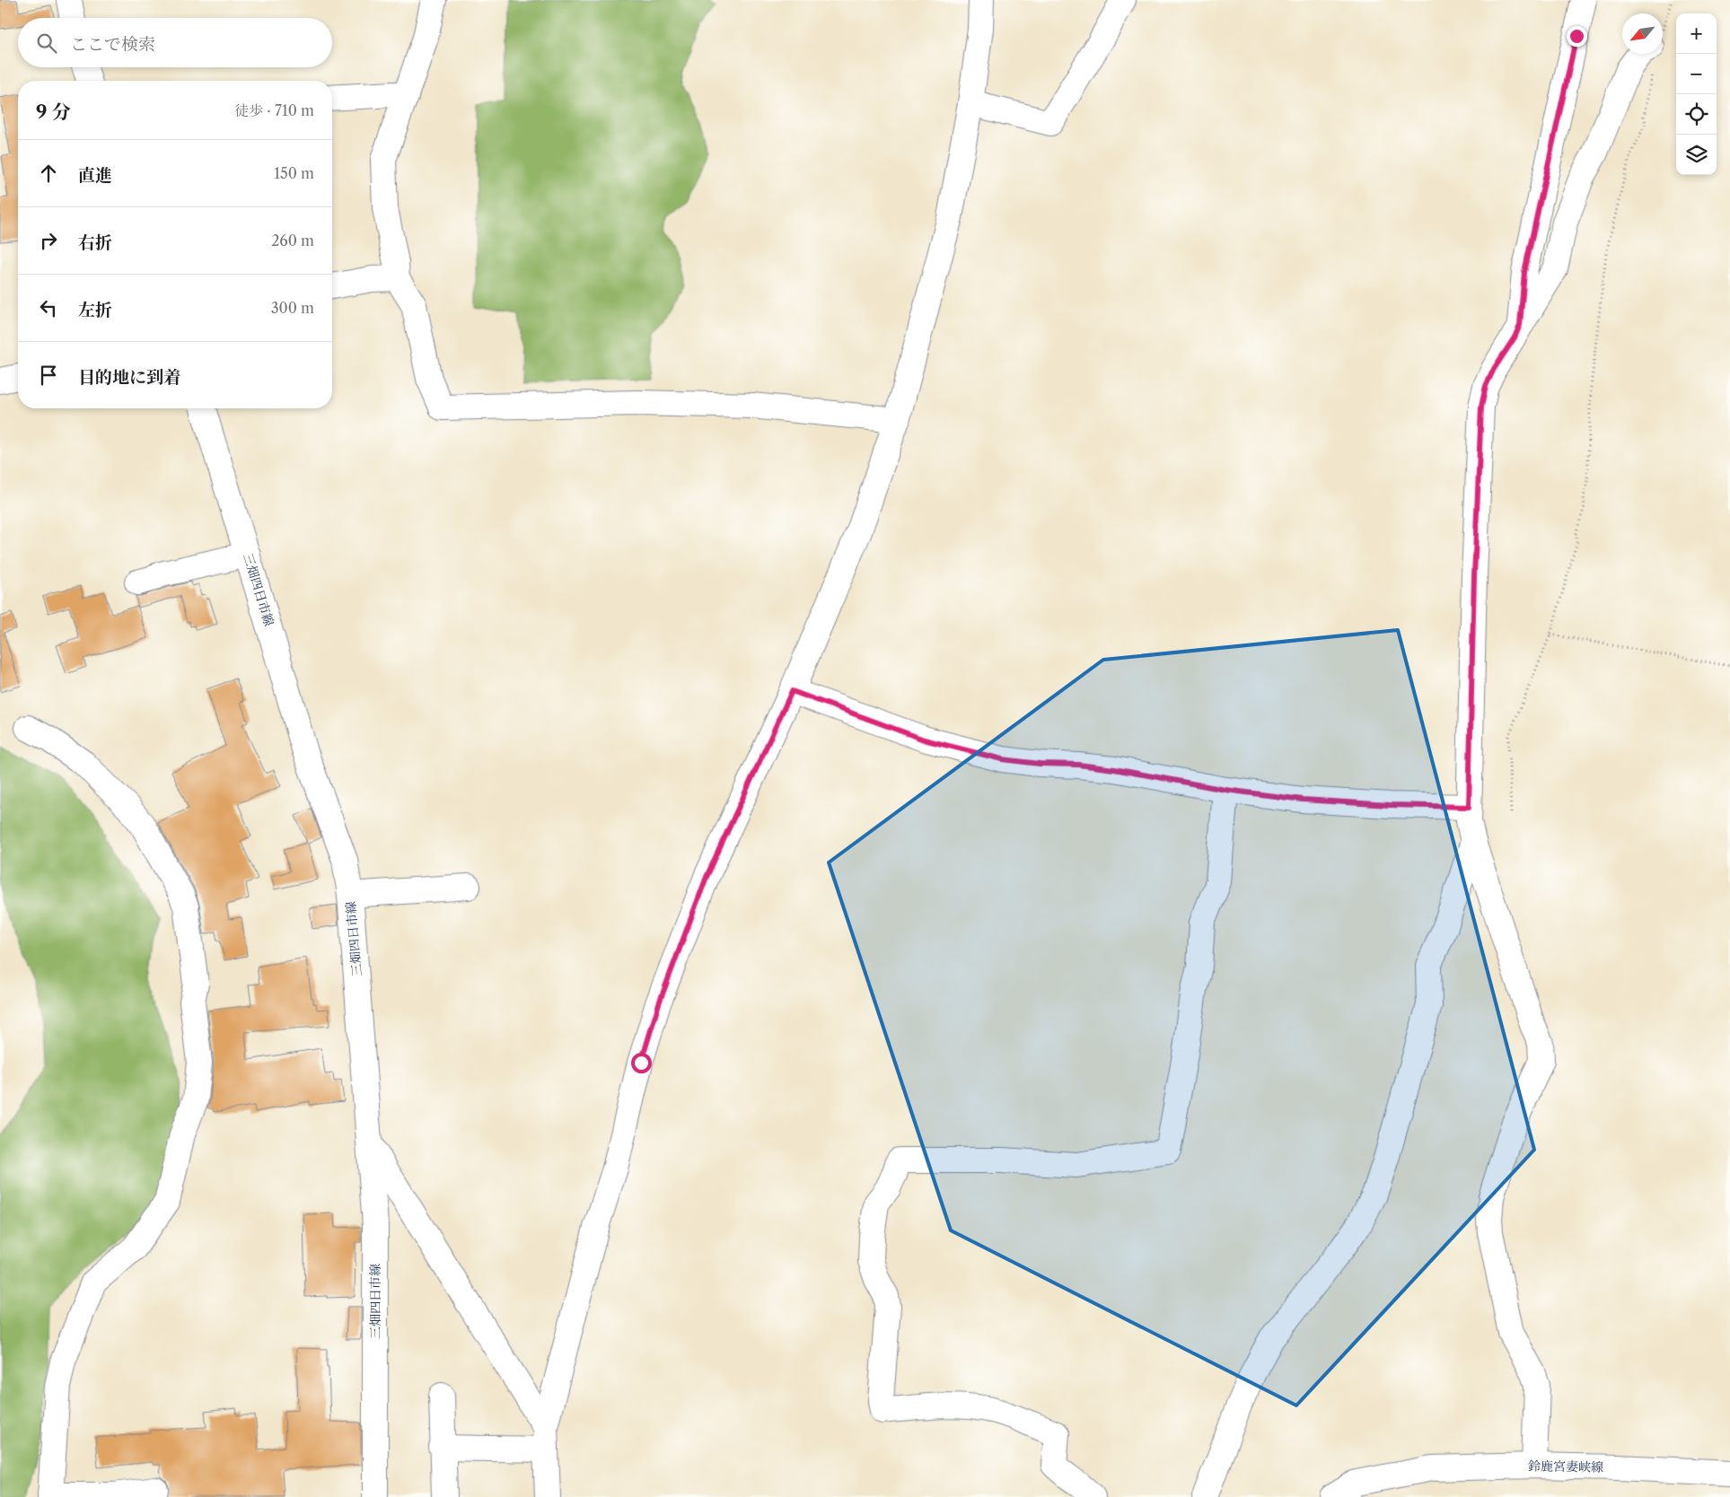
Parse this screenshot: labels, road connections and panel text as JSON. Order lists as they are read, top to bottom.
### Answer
{
  "streets": {
    "street": ["三畑四日市線", "鈴鹿宮妻峡線"]
  },
  "north": "bottom left",
  "page": {
    "map_buttons": ["+", "−"],
    "search": "ここで検索",
    "heading": ["9 分", "徒歩 · 710 m"],
    "list": [
      ["直進", "150 m"],
      ["右折", "260 m"],
      ["左折", "300 m"],
      "目的地に到着"
    ]
  }
}
